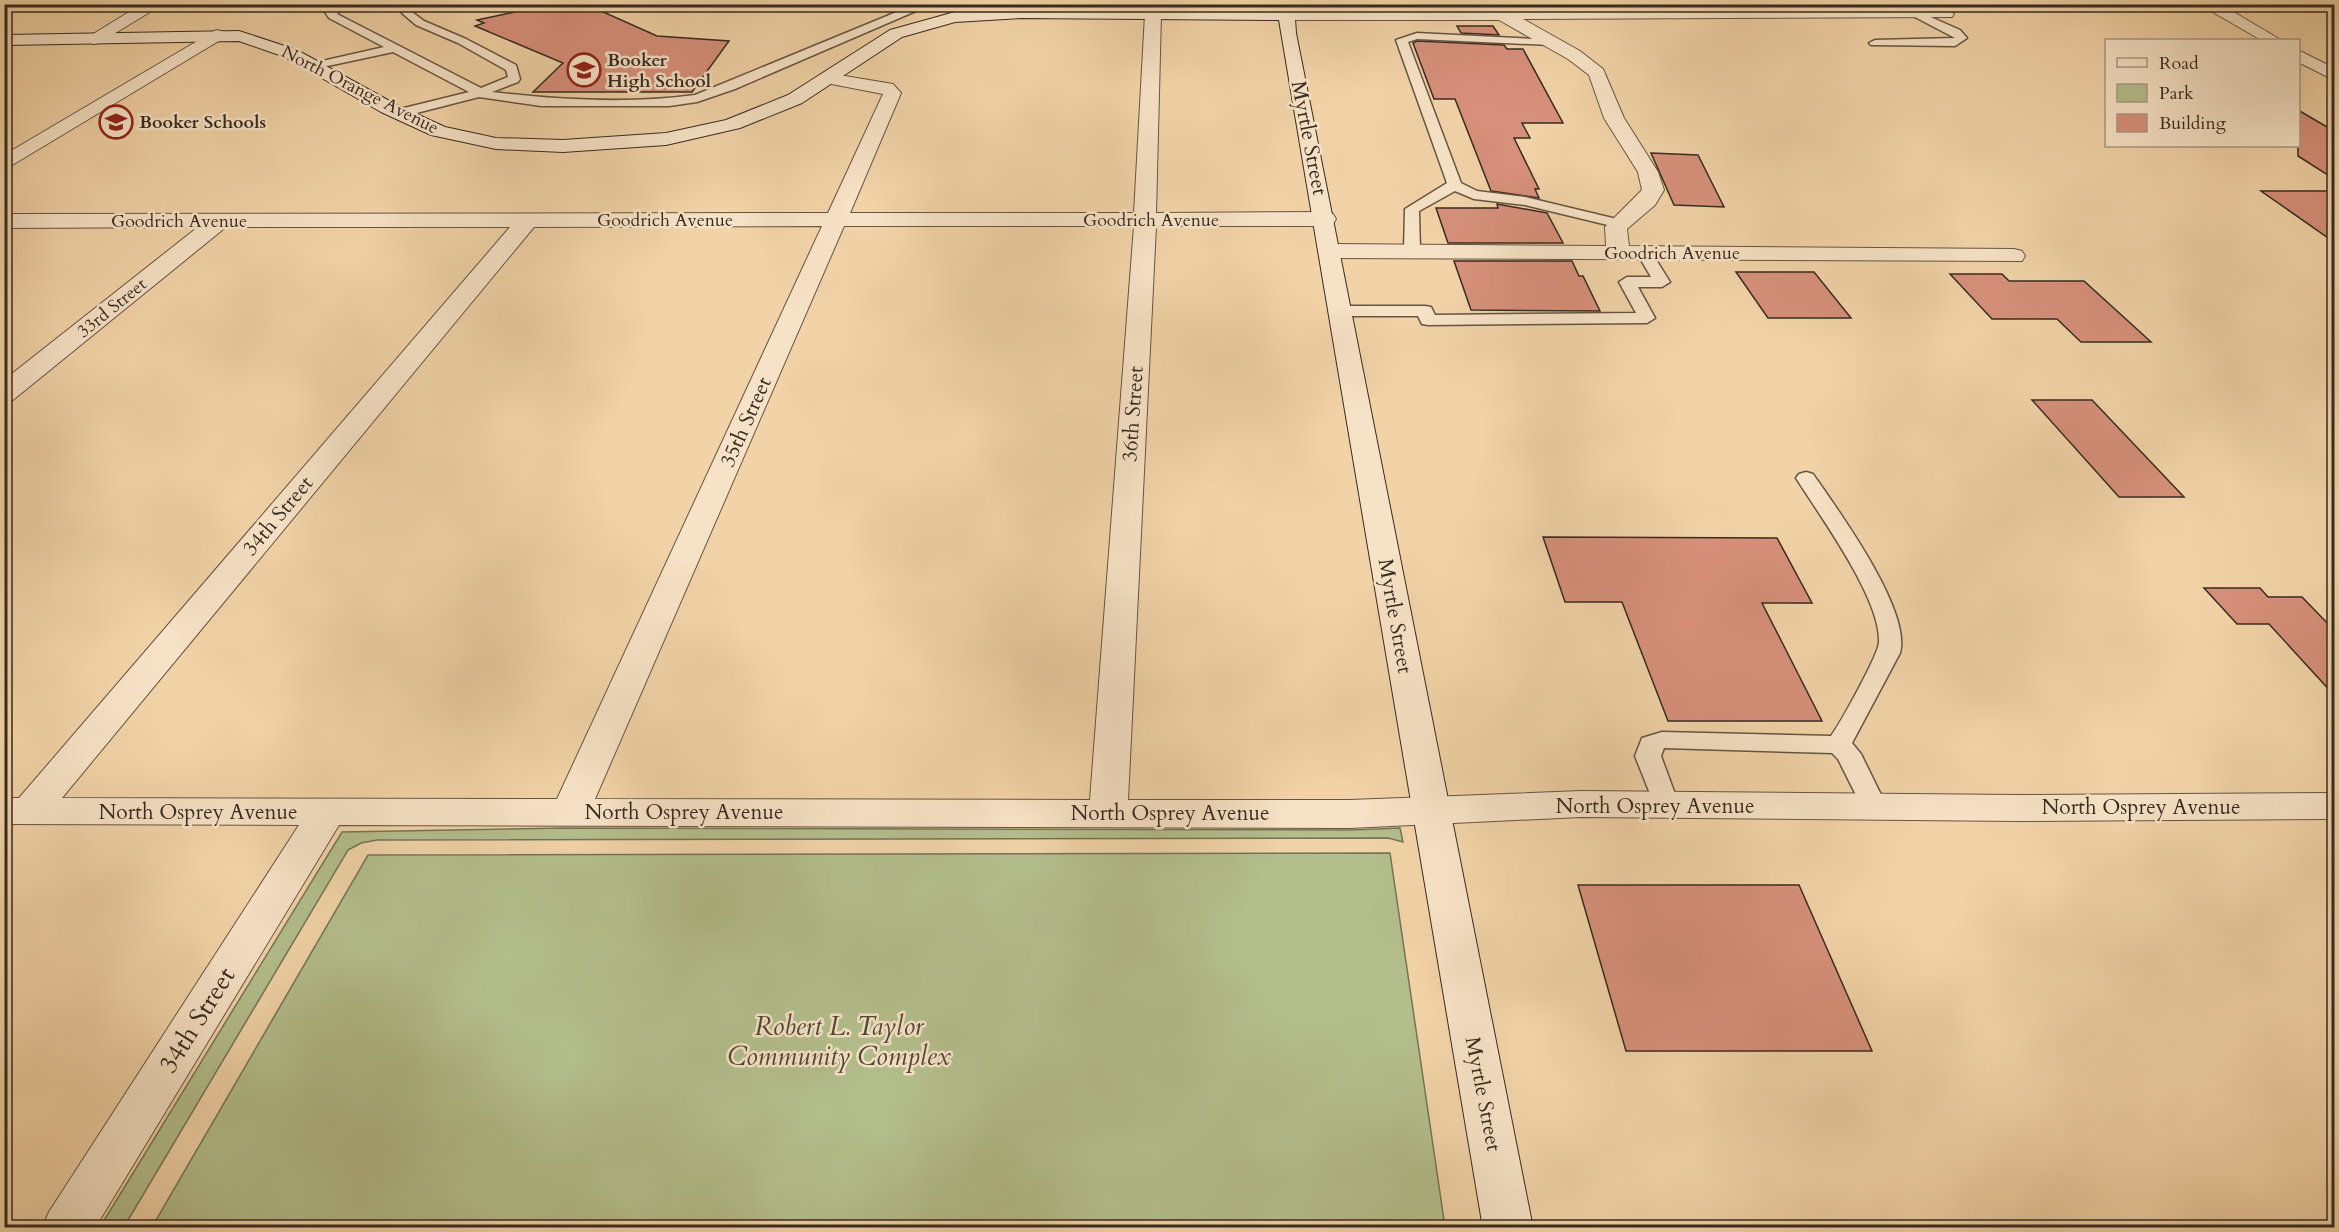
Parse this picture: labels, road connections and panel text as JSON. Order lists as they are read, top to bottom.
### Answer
{
  "streets": {
    "street": [
      "North Orange Avenue",
      "Myrtle Street",
      "Goodrich Avenue",
      "33rd Street",
      "36th Street",
      "35th Street",
      "34th Street",
      "North Osprey Avenue"
    ]
  },
  "crossings": [
    ["North Orange Avenue", "Myrtle Street"],
    ["North Orange Avenue", "36th Street"],
    ["North Orange Avenue", "35th Street"],
    ["Myrtle Street", "Goodrich Avenue"],
    ["Myrtle Street", "North Osprey Avenue"],
    ["Goodrich Avenue", "33rd Street"],
    ["Goodrich Avenue", "36th Street"],
    ["Goodrich Avenue", "35th Street"],
    ["Goodrich Avenue", "34th Street"],
    ["36th Street", "North Osprey Avenue"],
    ["35th Street", "North Osprey Avenue"],
    ["34th Street", "North Osprey Avenue"]
  ],
  "parks": ["Robert L. Taylor Community Complex"],
  "places": {
    "school or university": ["Booker High School", "Booker Schools"]
  },
  "legend": ["Road", "Park", "Building"]
}
